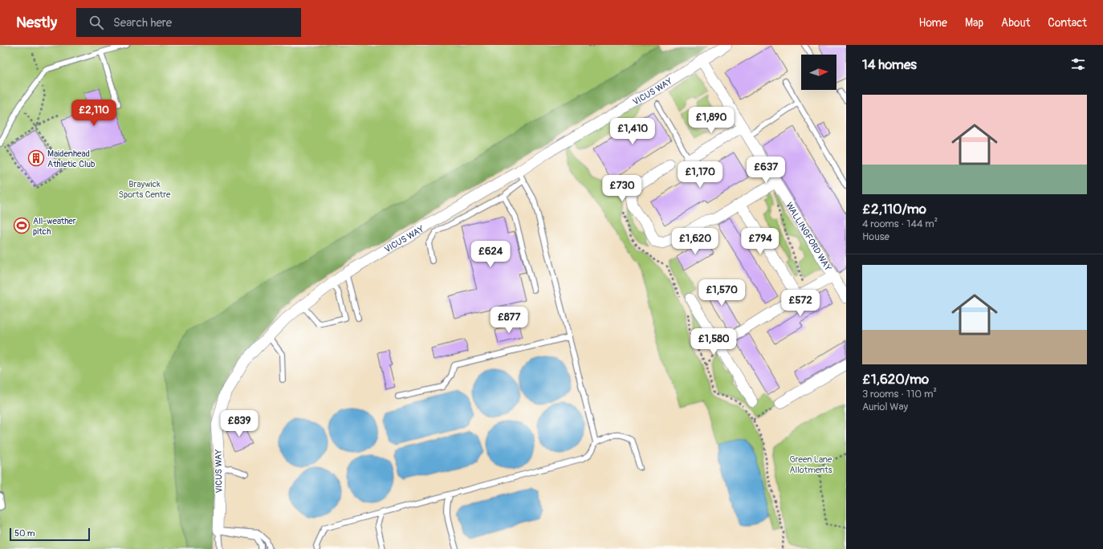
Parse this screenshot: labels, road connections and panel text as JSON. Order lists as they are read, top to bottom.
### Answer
{
  "streets": {
    "street": ["VICUS WAY", "WALLINGFORD WAY"]
  },
  "crossings": [
    ["VICUS WAY", "WALLINGFORD WAY"]
  ],
  "parks": ["Braywick Sports Centre", "Green Lane Allotments"],
  "places": {
    "building": ["Maidenhead Athletic Club"],
    "sports": ["All-weather pitch"]
  },
  "scale_bar": "50 m",
  "north": "right",
  "page": {
    "header": "Nestly",
    "search": "Search here",
    "nav": [
      "Home",
      "Map",
      "About",
      "Contact"
    ],
    "heading": "14 homes",
    "list": [
      {
        "name": "£2,110/mo",
        "note": "4 rooms · 144 m² · House"
      },
      {
        "name": "£1,620/mo",
        "note": "3 rooms · 110 m² · Auriol Way"
      }
    ],
    "price": [
      "£2,110",
      "£1,890",
      "£1,410",
      "£637",
      "£1,170",
      "£730",
      "£1,620",
      "£794",
      "£624",
      "£1,570",
      "£572",
      "£877",
      "£1,580",
      "£839"
    ],
    "scale": "50 m"
  }
}
